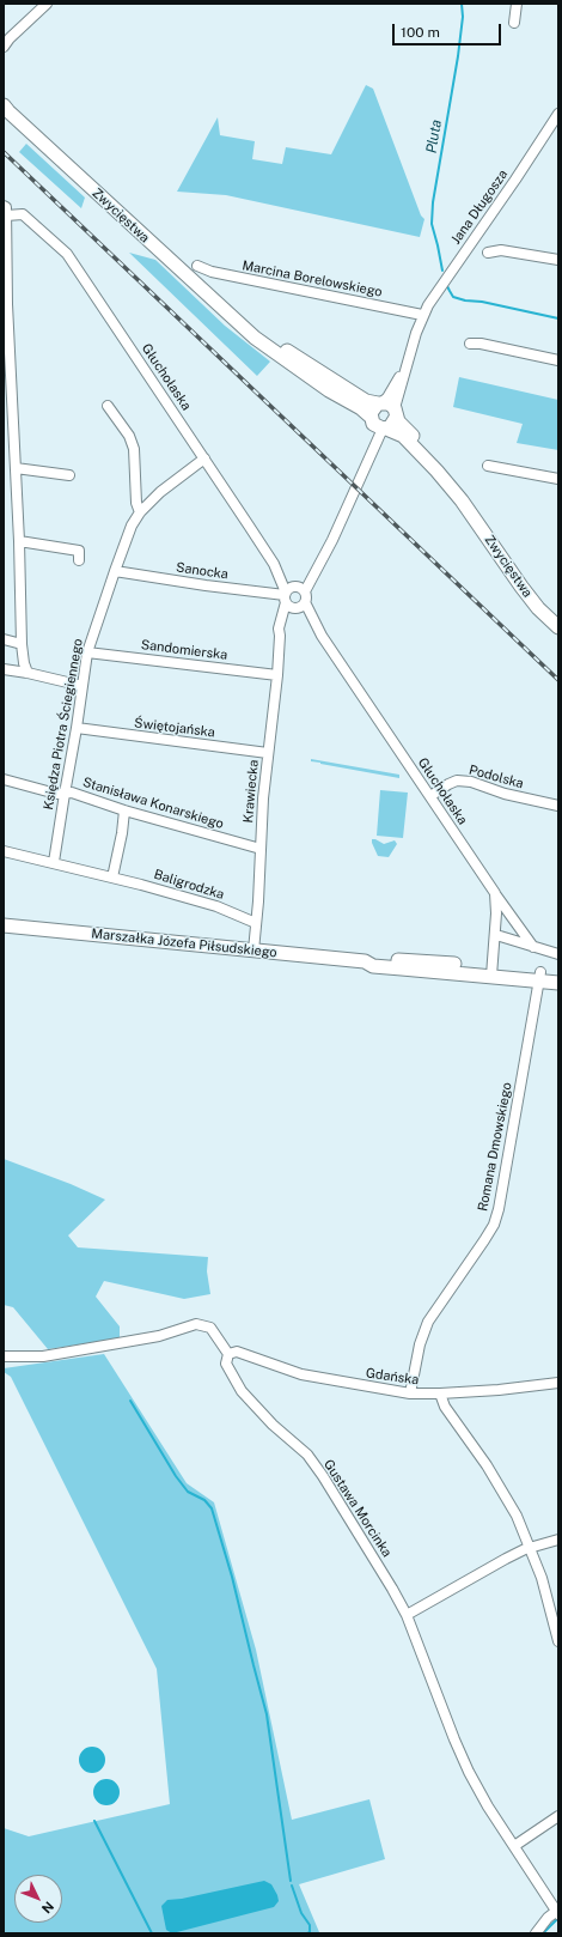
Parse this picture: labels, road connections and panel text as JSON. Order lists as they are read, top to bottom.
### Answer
{
  "streets": {
    "main road": ["Zwycięstwa", "Marszałka Józefa Piłsudskiego"],
    "street": [
      "Jana Długosza",
      "Marcina Borelowskiego",
      "Głuchołaska",
      "Sanocka",
      "Sandomierska",
      "Księdza Piotra Ściegiennego",
      "Świętojańska",
      "Podolska",
      "Krawiecka",
      "Stanisława Konarskiego",
      "Baligrodzka",
      "Romana Dmowskiego",
      "Gdańska",
      "Gustawa Morcinka"
    ]
  },
  "crossings": [
    ["Jana Długosza", "Marcina Borelowskiego"],
    ["Zwycięstwa", "Krawiecka"],
    ["Głuchołaska", "Sanocka"],
    ["Głuchołaska", "Księdza Piotra Ściegiennego"],
    ["Głuchołaska", "Podolska"],
    ["Głuchołaska", "Krawiecka"],
    ["Sanocka", "Księdza Piotra Ściegiennego"],
    ["Sanocka", "Krawiecka"],
    ["Sandomierska", "Księdza Piotra Ściegiennego"],
    ["Sandomierska", "Krawiecka"],
    ["Księdza Piotra Ściegiennego", "Świętojańska"],
    ["Księdza Piotra Ściegiennego", "Stanisława Konarskiego"],
    ["Księdza Piotra Ściegiennego", "Baligrodzka"],
    ["Świętojańska", "Krawiecka"],
    ["Krawiecka", "Stanisława Konarskiego"],
    ["Krawiecka", "Baligrodzka"],
    ["Krawiecka", "Marszałka Józefa Piłsudskiego"],
    ["Marszałka Józefa Piłsudskiego", "Romana Dmowskiego"],
    ["Romana Dmowskiego", "Gdańska"],
    ["Gdańska", "Gustawa Morcinka"]
  ],
  "water": ["Pluta"],
  "scale_bar": "100 m",
  "north": "bottom right"
}
